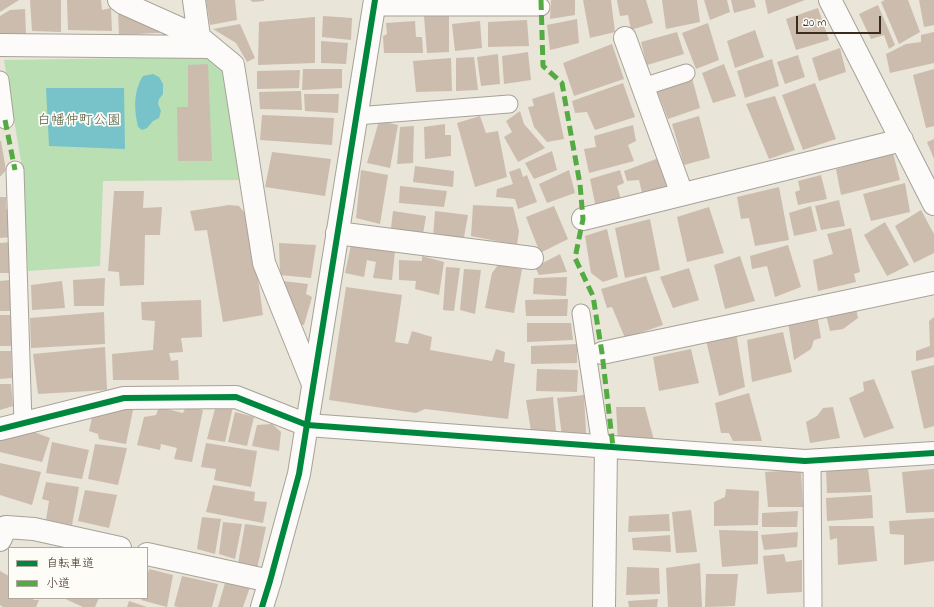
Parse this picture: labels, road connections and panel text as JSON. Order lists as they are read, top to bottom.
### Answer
{
  "parks": ["白幡仲町公園"],
  "legend": ["自転車道", "小道"],
  "scale_bar": "20 m"
}
